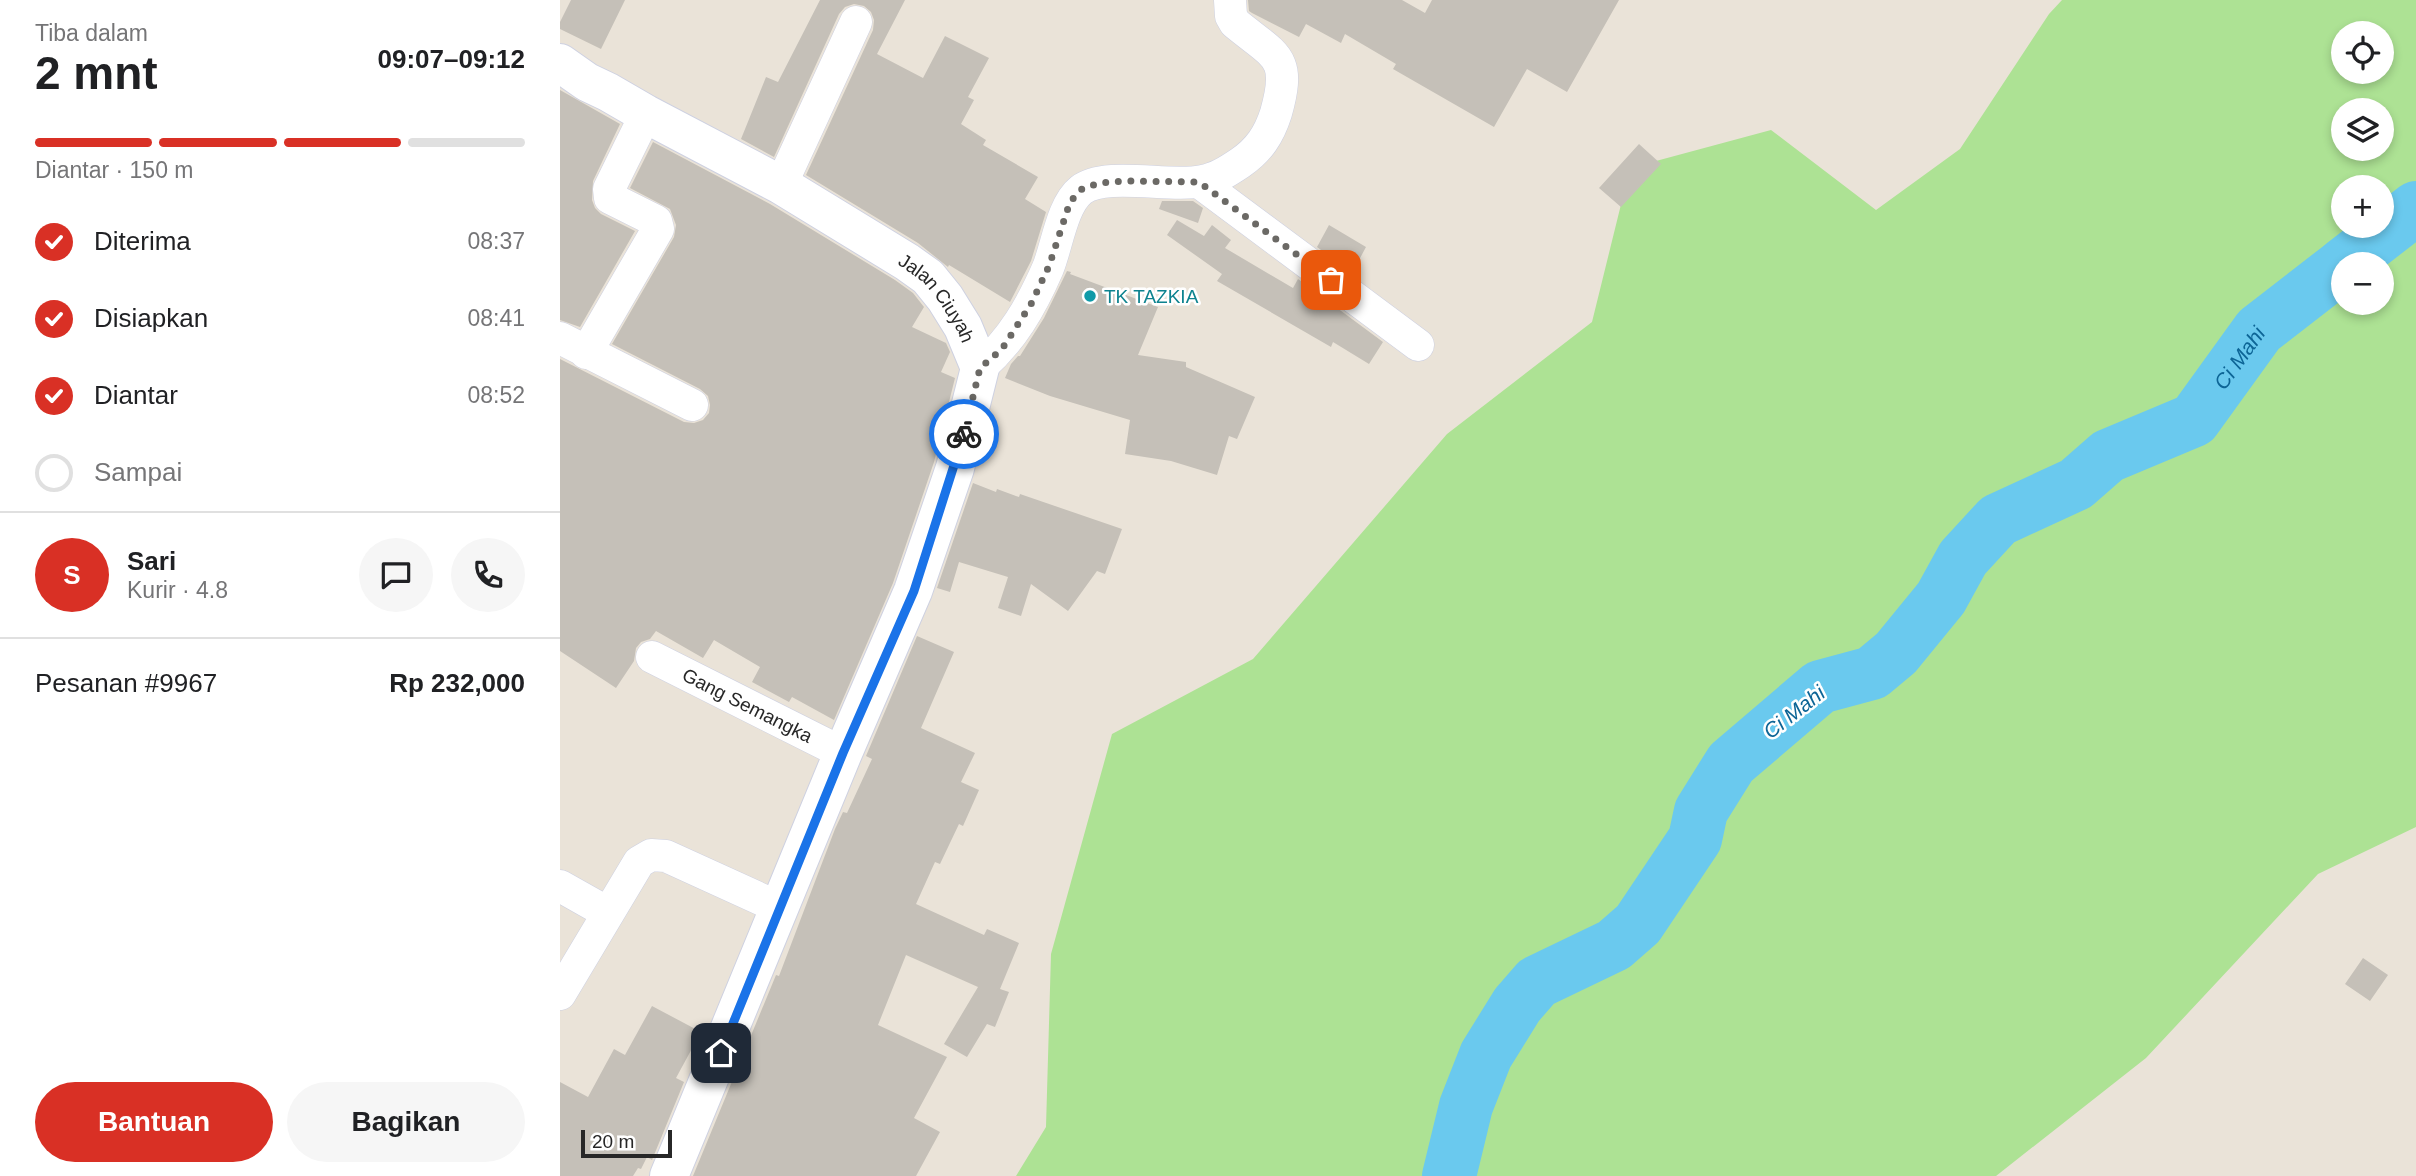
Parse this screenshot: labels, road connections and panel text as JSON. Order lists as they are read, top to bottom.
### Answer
{
  "streets": {
    "street": ["Jalan Ciuyah", "Gang Semangka"]
  },
  "crossings": [
    ["Jalan Ciuyah", "Gang Semangka"]
  ],
  "water": ["Ci Mahi"],
  "places": ["TK TAZKIA"],
  "scale_bar": "20 m",
  "page": {
    "heading": ["2 mnt", "Tiba dalam", "09:07–09:12"],
    "panel": [
      "Sari",
      "Kurir · 4.8",
      "Pesanan #9967",
      "Rp 232,000"
    ],
    "map_buttons": ["+", "−"],
    "bar": "Diantar · 150 m",
    "list": [
      ["Diterima", "08:37"],
      ["Disiapkan", "08:41"],
      ["Diantar", "08:52"],
      "Sampai"
    ],
    "round": "S",
    "buttons": ["Bantuan", "Bagikan"],
    "scale": "20 m"
  }
}
